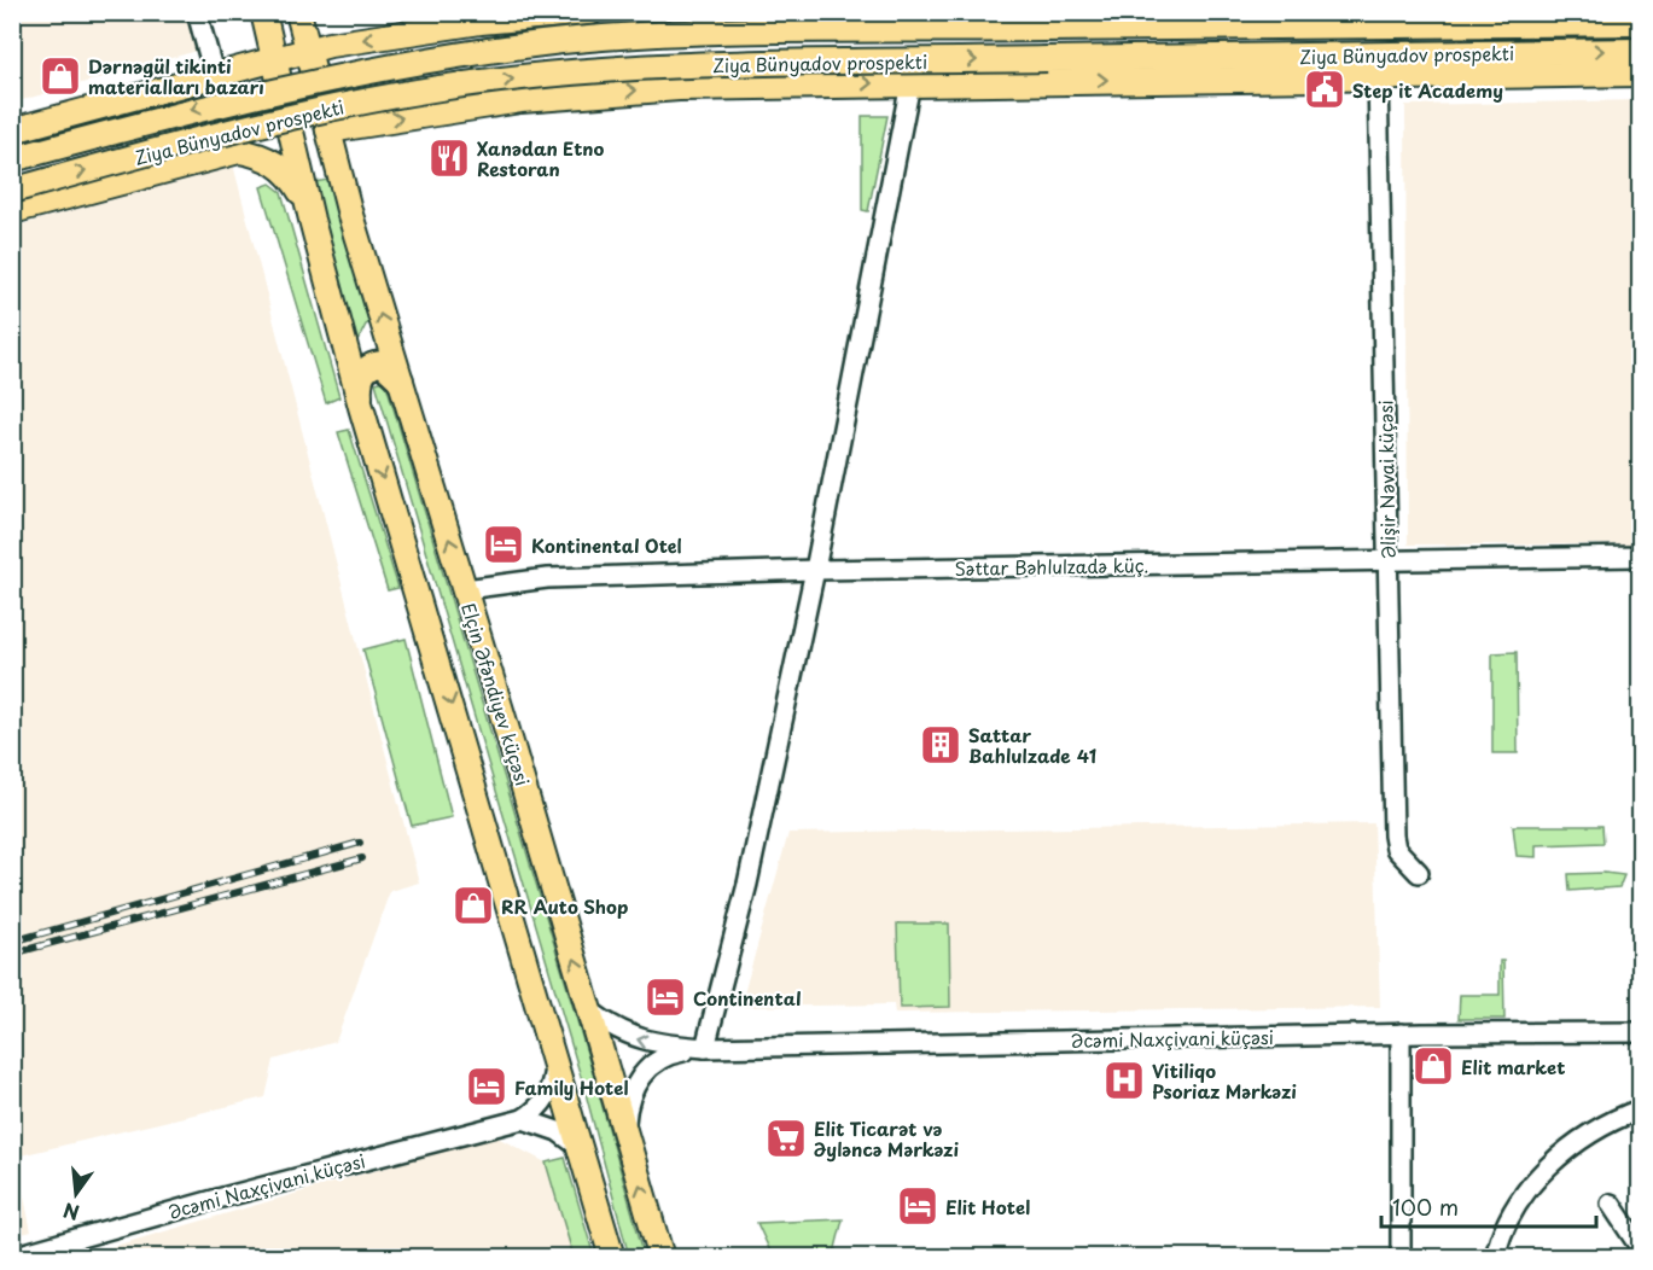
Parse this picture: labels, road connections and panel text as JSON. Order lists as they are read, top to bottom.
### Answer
{
  "streets": {
    "main road": ["Ziya Bünyadov prospekti", "Elçin Əfəndiyev küçəsi"],
    "street": ["Əlişir Nəvai küçəsi", "Səttar Bəhlulzadə küç.", "Əcəmi Naxçivani küçəsi"]
  },
  "crossings": [
    ["Ziya Bünyadov prospekti", "Əlişir Nəvai küçəsi"],
    ["Ziya Bünyadov prospekti", "Elçin Əfəndiyev küçəsi"],
    ["Əlişir Nəvai küçəsi", "Səttar Bəhlulzadə küç."],
    ["Səttar Bəhlulzadə küç.", "Elçin Əfəndiyev küçəsi"]
  ],
  "places": {
    "shop": ["Dərnəgül tikinti materialları bazarı", "RR Auto Shop", "Elit market"],
    "public building": ["Step it Academy"],
    "restaurant": ["Xanədan Etno Restoran"],
    "hotel": [
      "Kontinental Otel",
      "Continental",
      "Family Hotel",
      "Elit Hotel"
    ],
    "building": ["Sattar Bahlulzade 41"],
    "hospital": ["Vitiliqo Psoriaz Mərkəzi"],
    "supermarket": ["Elit Ticarət və Əyləncə Mərkəzi"]
  },
  "scale_bar": "100 m",
  "north": "bottom"
}
